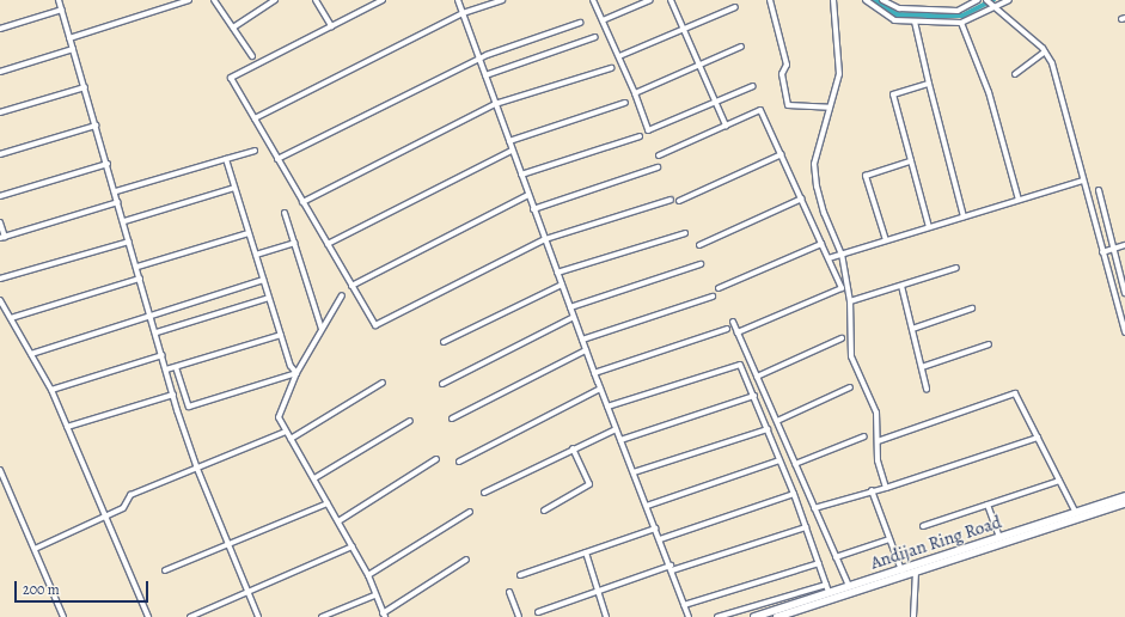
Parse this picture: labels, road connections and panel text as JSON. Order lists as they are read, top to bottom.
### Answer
{
  "streets": {
    "highway": ["Andijan Ring Road"]
  },
  "scale_bar": "200 m"
}
